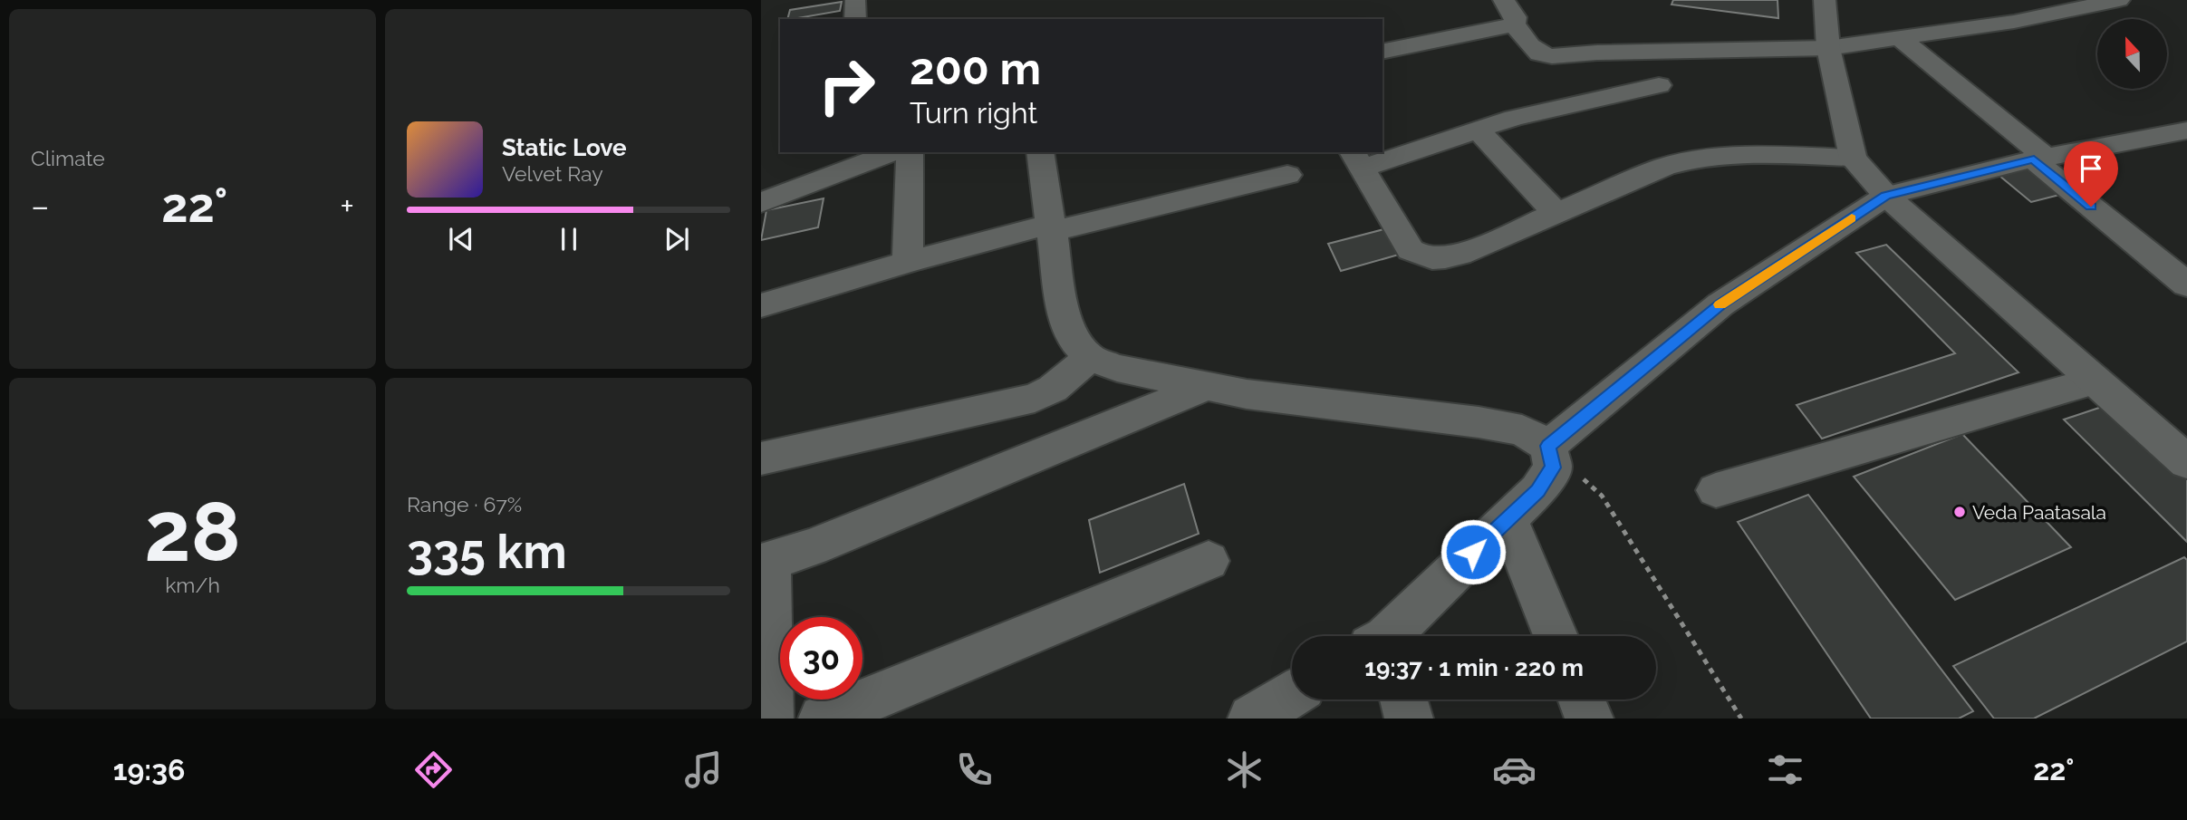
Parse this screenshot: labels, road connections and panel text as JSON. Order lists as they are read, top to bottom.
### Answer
{
  "places": ["Veda Paatasala"],
  "north": "top",
  "page": {
    "tile": [
      "Climate",
      ["28", "km/h"],
      ["Range · 67%", "335 km"]
    ],
    "turn": ["200 m", "Turn right"],
    "song": ["Static Love", "Velvet Ray"],
    "heat": ["−", "22°", "+"],
    "limit": "30",
    "trip": "19:37 · 1 min · 220 m",
    "tabs": ["19:36", "22°"]
  }
}
